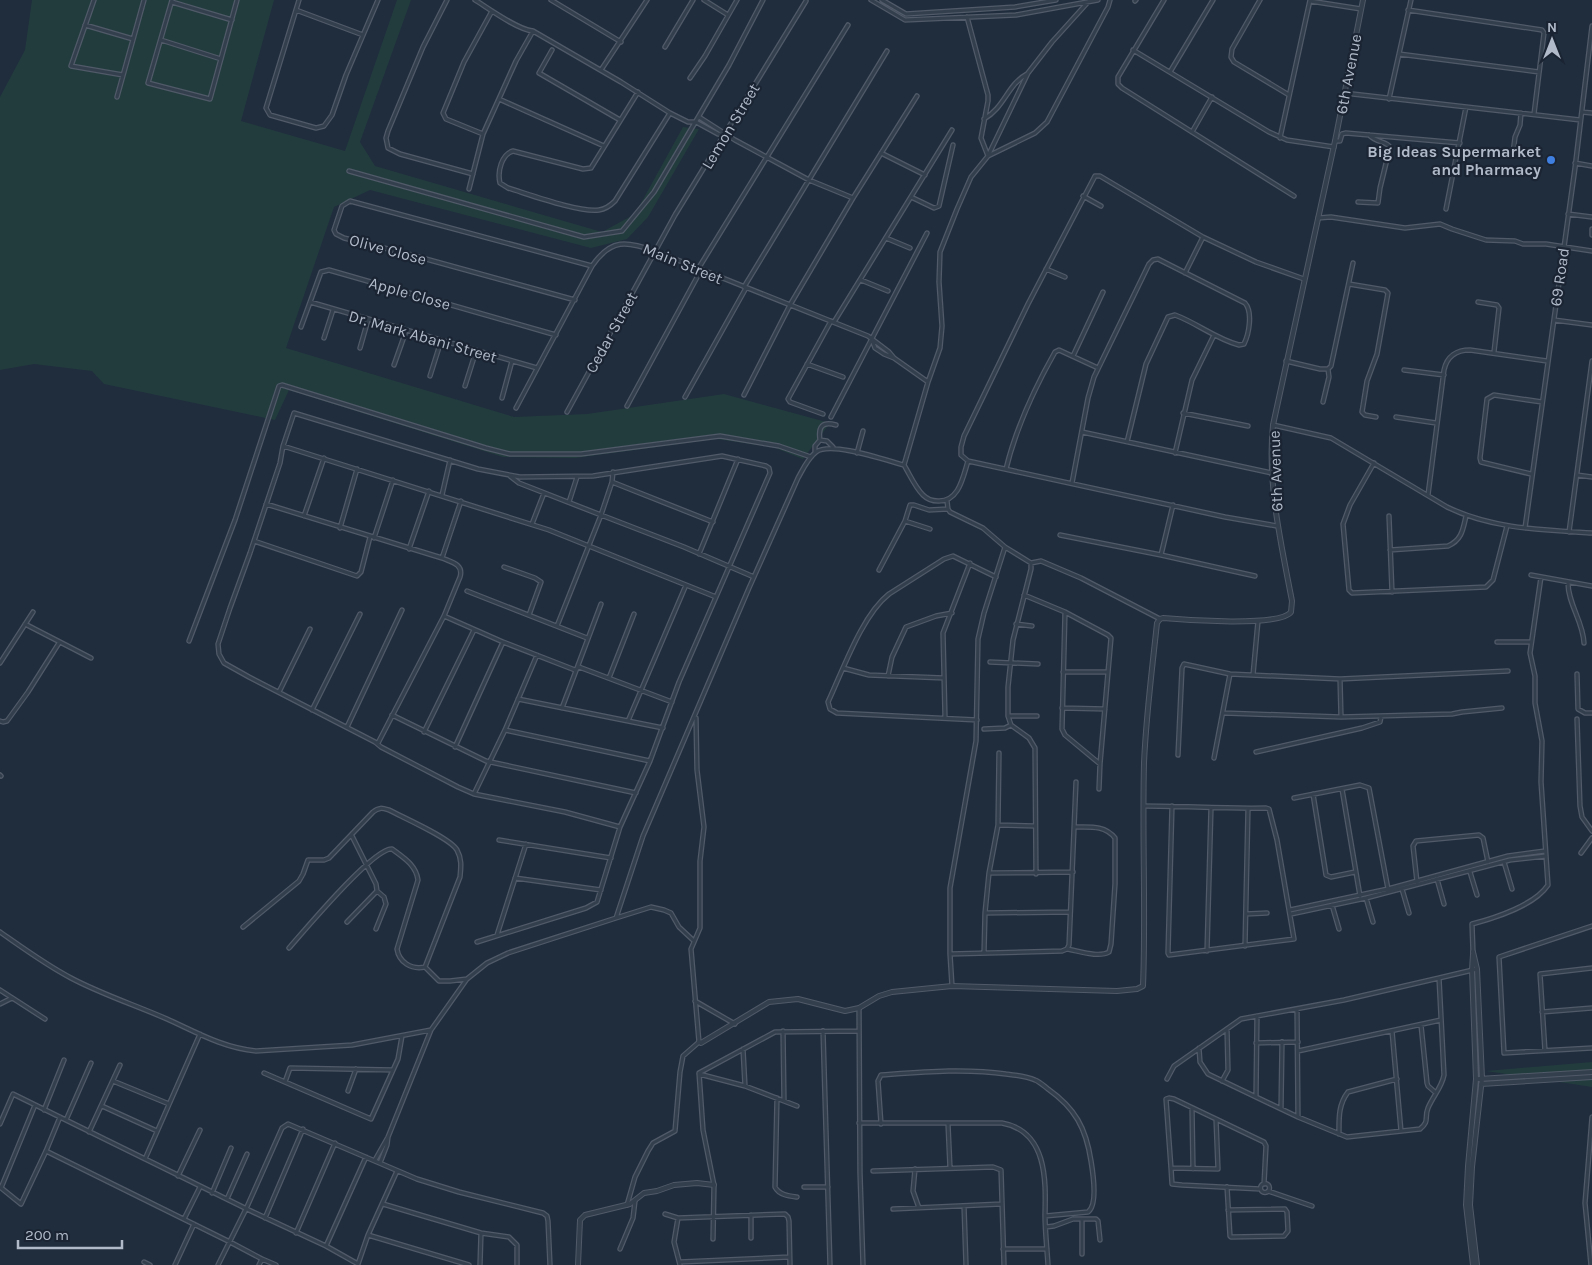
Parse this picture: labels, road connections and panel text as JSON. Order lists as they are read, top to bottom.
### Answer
{
  "streets": {
    "street": [
      "6th Avenue",
      "Lemon Street",
      "Olive Close",
      "Main Street",
      "69 Road",
      "Apple Close",
      "Cedar Street",
      "Dr. Mark Abani Street"
    ]
  },
  "crossings": [
    ["Lemon Street", "Main Street"],
    ["Lemon Street", "Cedar Street"],
    ["Olive Close", "Main Street"],
    ["Main Street", "Apple Close"],
    ["Main Street", "Cedar Street"],
    ["Main Street", "Dr. Mark Abani Street"],
    ["Apple Close", "Dr. Mark Abani Street"]
  ],
  "places": ["Big Ideas Supermarket and Pharmacy"],
  "scale_bar": "200 m",
  "north": "top"
}
